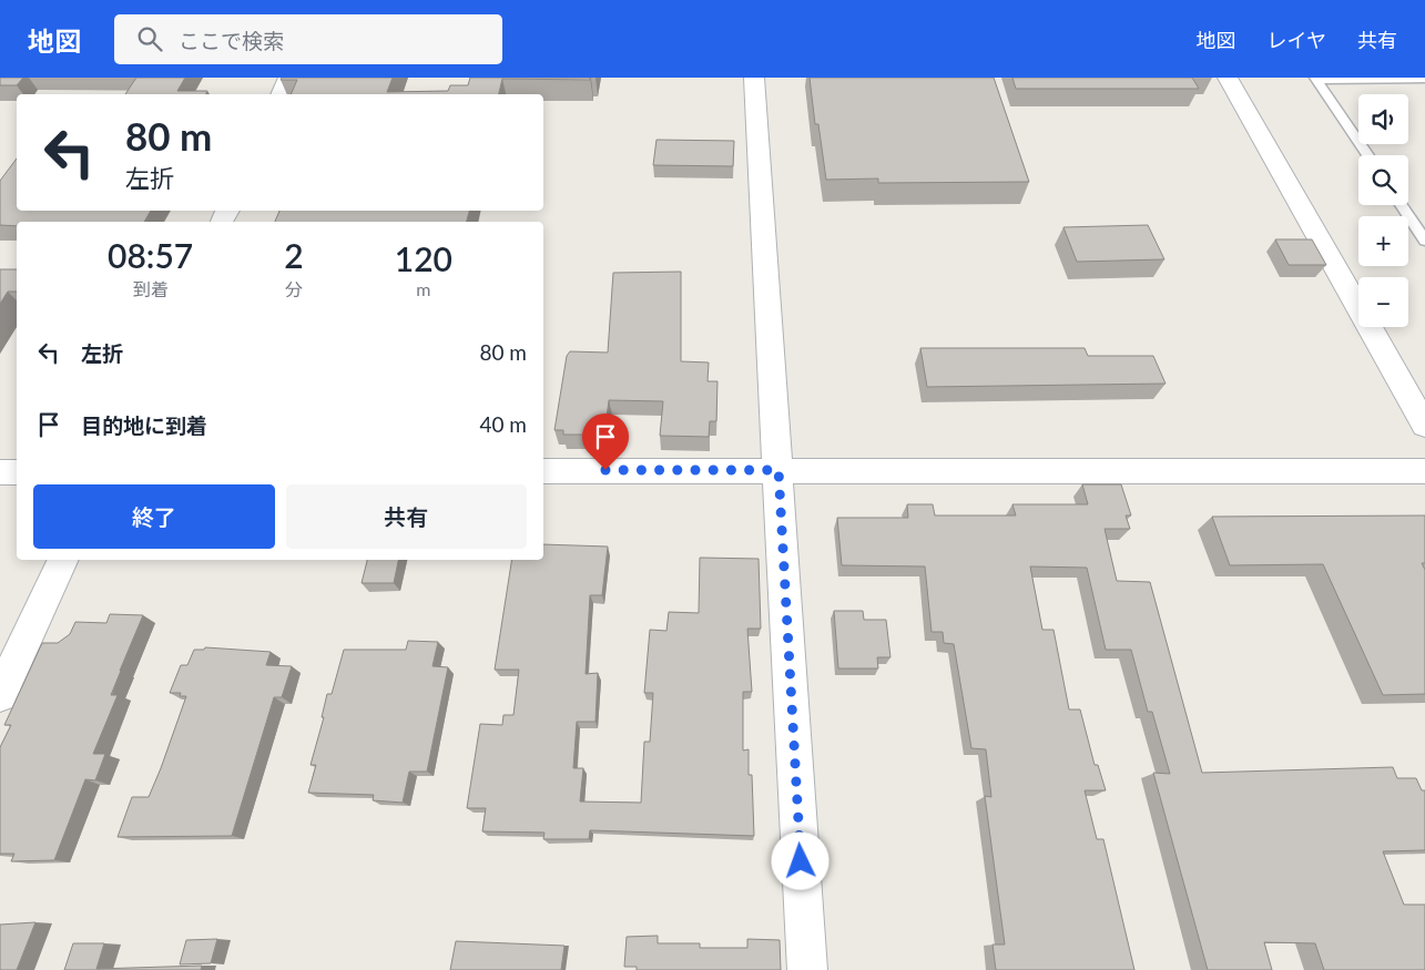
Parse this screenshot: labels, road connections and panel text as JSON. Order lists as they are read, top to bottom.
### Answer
{
  "page": {
    "header": "地図",
    "search": "ここで検索",
    "nav": ["地図", "レイヤ", "共有"],
    "map_buttons": ["+", "−"],
    "turn": ["80 m", "左折"],
    "eta": [
      "08:57",
      "到着",
      "2",
      "分",
      "120",
      "m"
    ],
    "list": [
      {
        "name": "左折",
        "value": "80 m"
      },
      {
        "name": "目的地に到着",
        "value": "40 m"
      }
    ],
    "buttons": ["終了", "共有"]
  }
}
